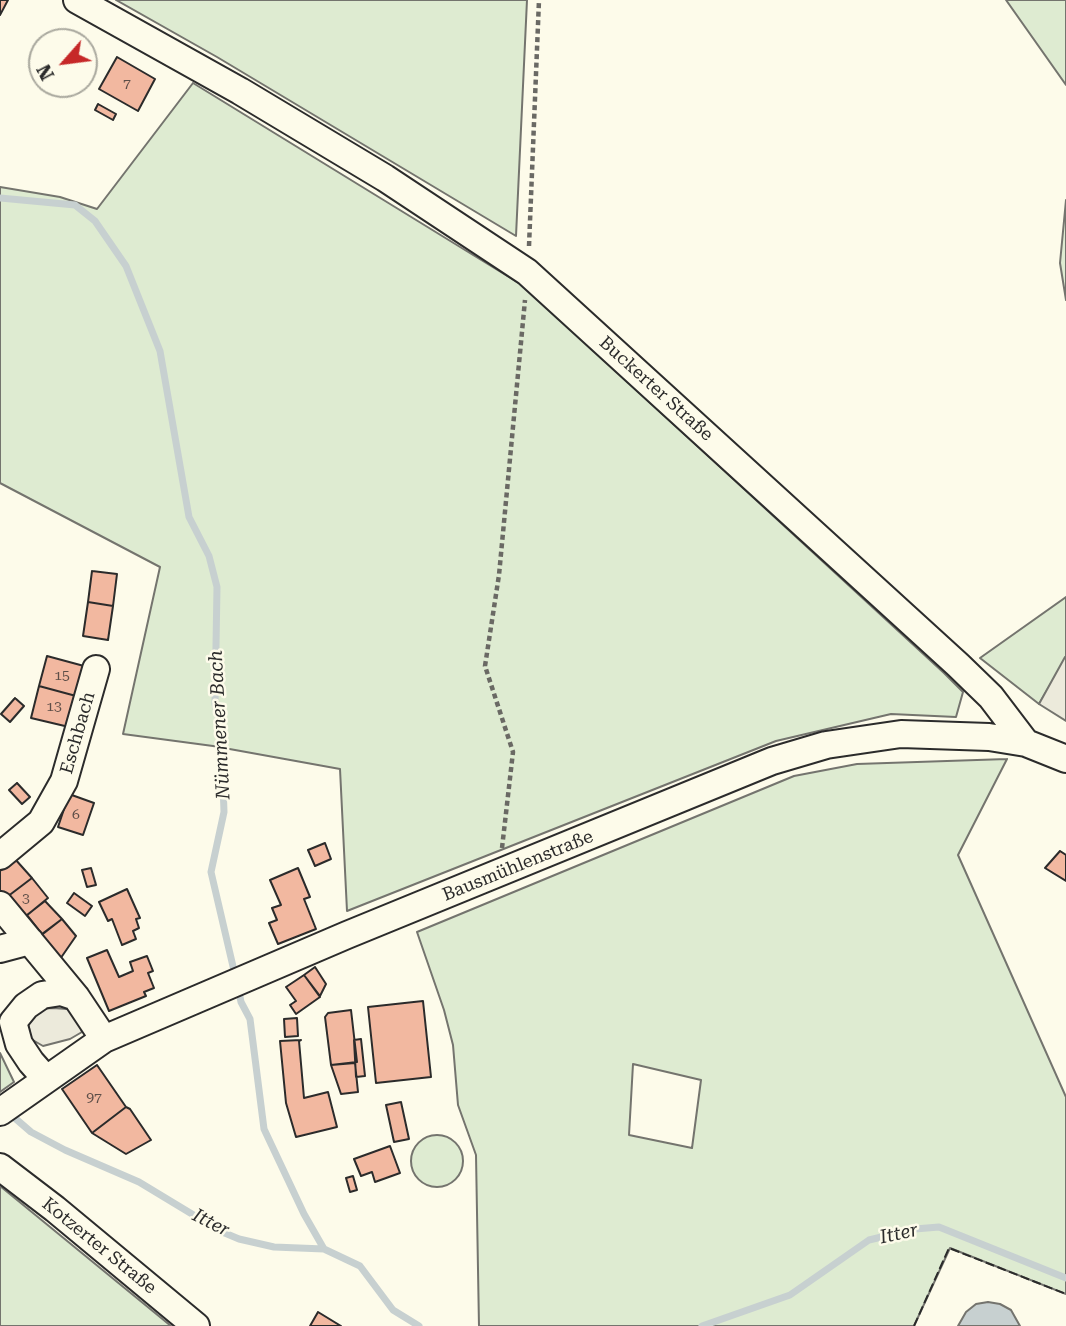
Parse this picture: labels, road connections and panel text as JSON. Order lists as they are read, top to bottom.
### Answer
{
  "streets": {
    "street": [
      "Buckerter Straße",
      "Eschbach",
      "Bausmühlenstraße",
      "Kotzerter Straße"
    ]
  },
  "crossings": [
    ["Buckerter Straße", "Bausmühlenstraße"]
  ],
  "water": ["Nümmener Bach", "Itter"],
  "house_numbers": [
    "7",
    "15",
    "13",
    "6",
    "3",
    "97"
  ],
  "north": "bottom left"
}
